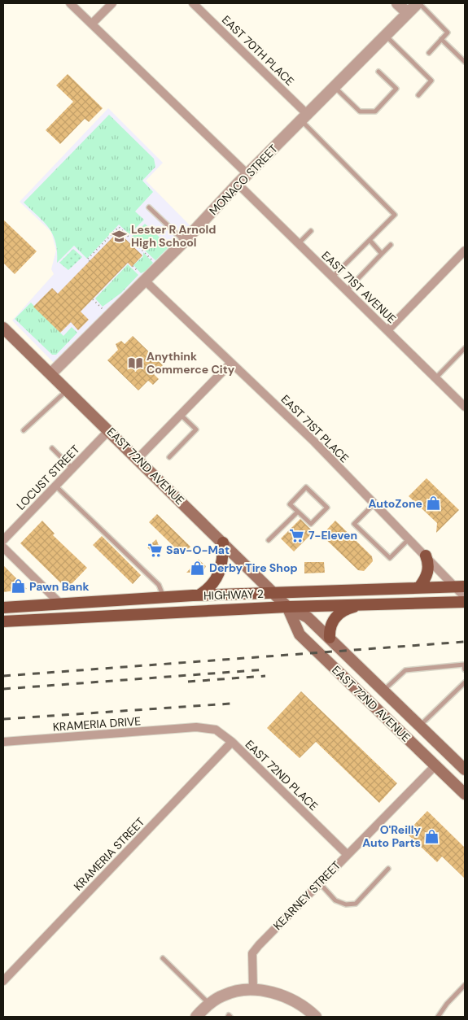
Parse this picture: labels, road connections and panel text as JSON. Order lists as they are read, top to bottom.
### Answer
{
  "streets": {
    "main road": ["EAST 72ND AVENUE", "HIGHWAY 2"],
    "street": [
      "EAST 70TH PLACE",
      "MONACO STREET",
      "EAST 71ST AVENUE",
      "EAST 71ST PLACE",
      "LOCUST STREET",
      "KRAMERIA DRIVE",
      "EAST 72ND PLACE",
      "KRAMERIA STREET",
      "KEARNEY STREET"
    ]
  },
  "crossings": [
    ["EAST 70TH PLACE", "MONACO STREET"],
    ["MONACO STREET", "EAST 71ST AVENUE"],
    ["MONACO STREET", "EAST 71ST PLACE"],
    ["MONACO STREET", "EAST 72ND AVENUE"],
    ["EAST 71ST PLACE", "HIGHWAY 2"],
    ["EAST 72ND AVENUE", "LOCUST STREET"],
    ["EAST 72ND AVENUE", "HIGHWAY 2"],
    ["EAST 72ND AVENUE", "KEARNEY STREET"],
    ["KRAMERIA DRIVE", "EAST 72ND PLACE"],
    ["EAST 72ND PLACE", "KRAMERIA STREET"],
    ["EAST 72ND PLACE", "KEARNEY STREET"]
  ],
  "places": {
    "school or university": ["Lester R Arnold High School"],
    "library": ["Anythink Commerce City"],
    "shop": [
      "AutoZone",
      "Derby Tire Shop",
      "Pawn Bank",
      "O'Reilly Auto Parts"
    ],
    "supermarket": ["7-Eleven", "Sav-O-Mat"]
  }
}
